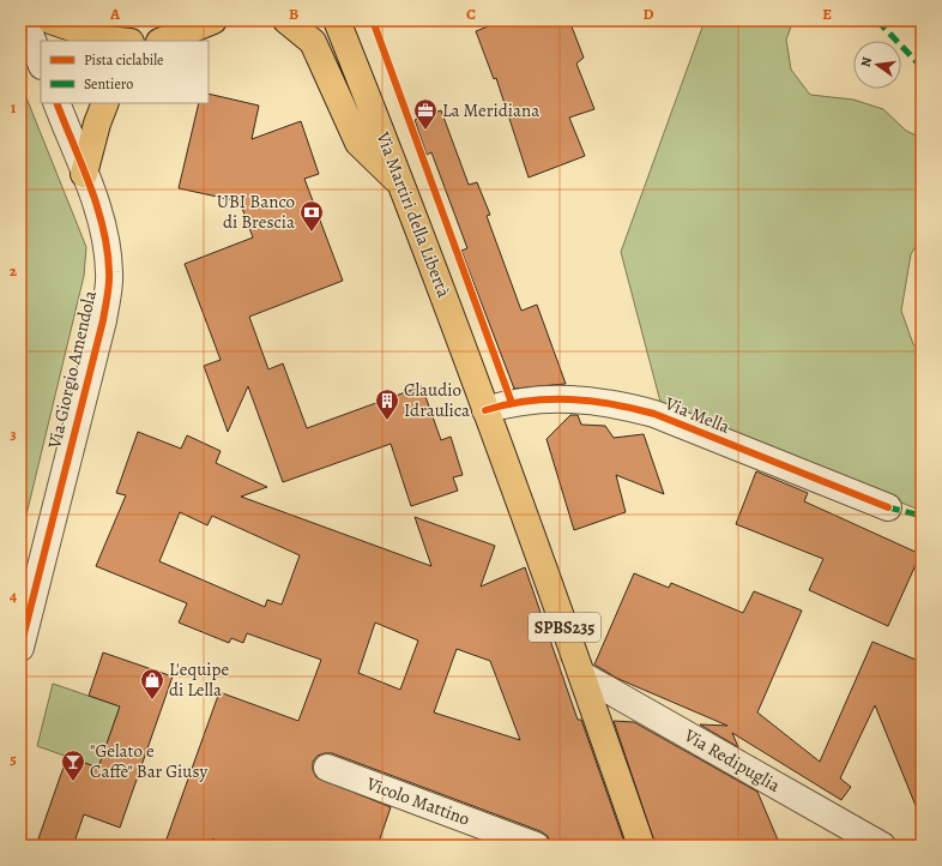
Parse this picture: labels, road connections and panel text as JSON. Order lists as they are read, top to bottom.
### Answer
{
  "streets": {
    "main road": ["Via Martiri della Libertà", "SPBS235"],
    "street": [
      "Via Giorgio Amendola",
      "Via Mella",
      "Via Redipuglia",
      "Vicolo Mattino"
    ]
  },
  "crossings": [
    ["Via Martiri della Libertà", "Via Mella"],
    ["Via Martiri della Libertà", "SPBS235"],
    ["Via Mella", "SPBS235"],
    ["SPBS235", "Via Redipuglia"]
  ],
  "places": {
    "office": ["La Meridiana"],
    "bank": ["UBI Banco di Brescia"],
    "building": ["Claudio Idraulica"],
    "shop": ["L'equipe di Lella"],
    "bar": ["\"Gelato e Caffè\" Bar Giusy"]
  },
  "legend": ["Pista ciclabile", "Sentiero"],
  "north": "left",
  "grid": {
    "columns": [
      "A",
      "B",
      "C",
      "D",
      "E"
    ],
    "rows": [
      "1",
      "2",
      "3",
      "4",
      "5"
    ]
  }
}
